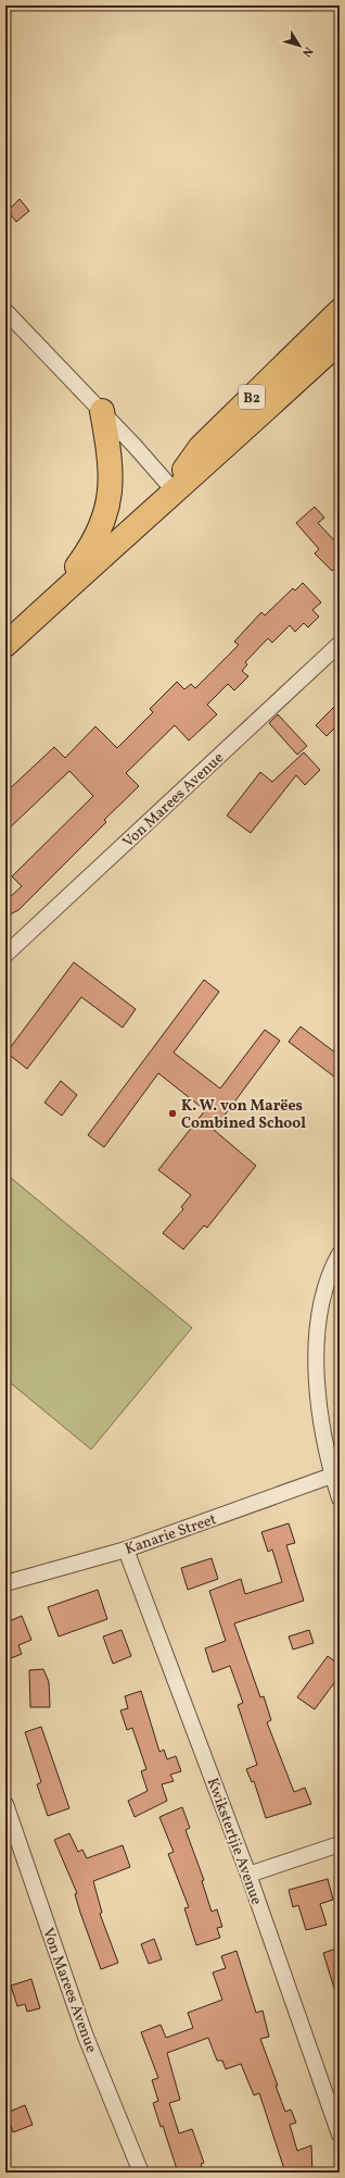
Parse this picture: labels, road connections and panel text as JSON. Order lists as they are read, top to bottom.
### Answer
{
  "streets": {
    "highway": ["B2"],
    "street": ["Von Marees Avenue", "Kanarie Street", "Kwikstertjie Avenue"]
  },
  "crossings": [
    ["Kanarie Street", "Kwikstertjie Avenue"]
  ],
  "places": ["K. W. von Marëes Combined School"],
  "north": "bottom right"
}
